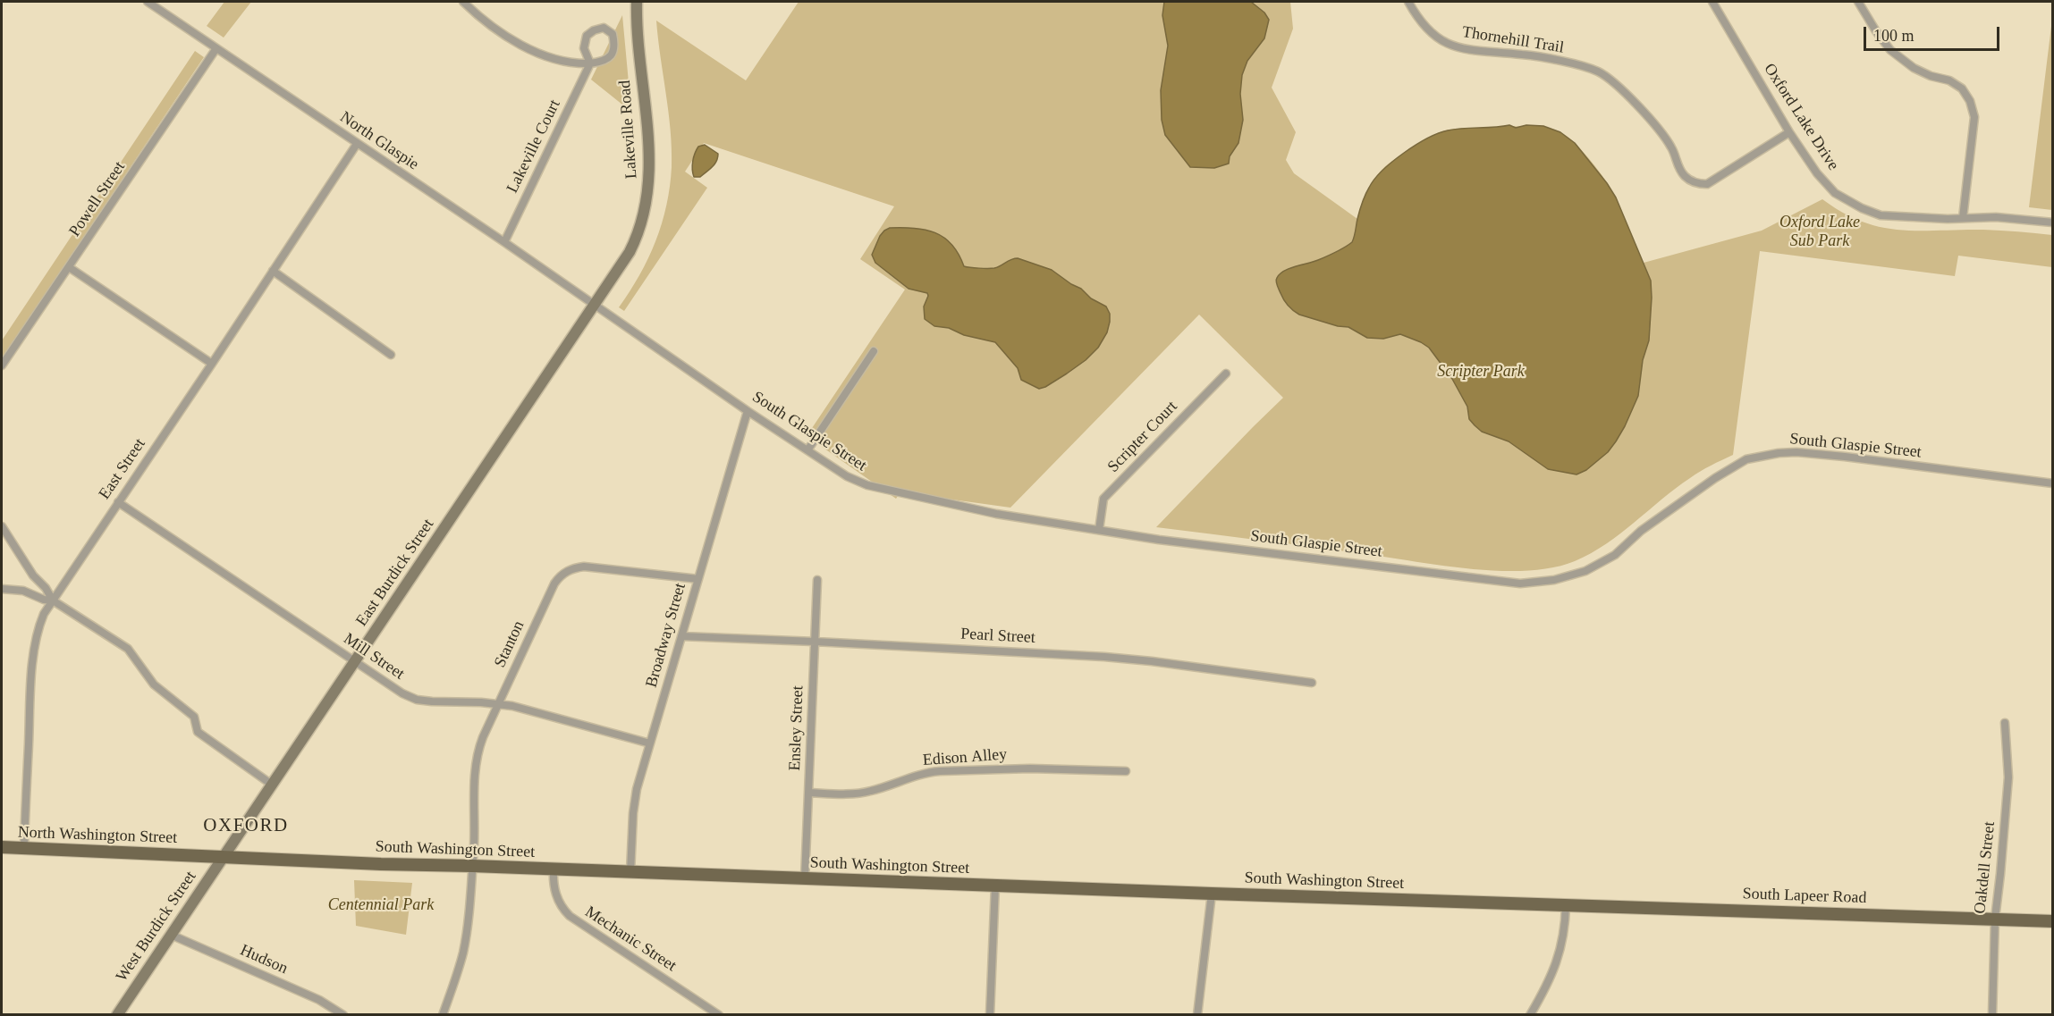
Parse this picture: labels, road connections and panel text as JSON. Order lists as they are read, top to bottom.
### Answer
{
  "streets": {
    "main road": [
      "Lakeville Road",
      "East Burdick Street",
      "North Washington Street",
      "South Washington Street",
      "South Lapeer Road",
      "West Burdick Street"
    ],
    "street": [
      "Thornehill Trail",
      "Oxford Lake Drive",
      "North Glaspie",
      "Lakeville Court",
      "Powell Street",
      "South Glaspie Street",
      "Scripter Court",
      "East Street",
      "Broadway Street",
      "Pearl Street",
      "Stanton",
      "Mill Street",
      "Ensley Street",
      "Edison Alley",
      "Oakdell Street",
      "Mechanic Street",
      "Hudson"
    ]
  },
  "crossings": [
    ["Thornehill Trail", "Oxford Lake Drive"],
    ["Lakeville Road", "North Glaspie"],
    ["Lakeville Road", "South Glaspie Street"],
    ["Lakeville Road", "East Burdick Street"],
    ["North Glaspie", "Lakeville Court"],
    ["North Glaspie", "Powell Street"],
    ["North Glaspie", "South Glaspie Street"],
    ["North Glaspie", "East Street"],
    ["North Glaspie", "East Burdick Street"],
    ["South Glaspie Street", "Scripter Court"],
    ["South Glaspie Street", "East Burdick Street"],
    ["South Glaspie Street", "Broadway Street"],
    ["East Street", "Mill Street"],
    ["East Street", "North Washington Street"],
    ["East Burdick Street", "Mill Street"],
    ["East Burdick Street", "North Washington Street"],
    ["East Burdick Street", "South Washington Street"],
    ["East Burdick Street", "West Burdick Street"],
    ["Broadway Street", "Pearl Street"],
    ["Broadway Street", "Stanton"],
    ["Broadway Street", "Mill Street"],
    ["Broadway Street", "South Washington Street"],
    ["Pearl Street", "Ensley Street"],
    ["Stanton", "Mill Street"],
    ["Stanton", "South Washington Street"],
    ["Ensley Street", "Edison Alley"],
    ["Ensley Street", "South Washington Street"],
    ["North Washington Street", "South Washington Street"],
    ["North Washington Street", "West Burdick Street"],
    ["South Washington Street", "South Lapeer Road"],
    ["South Washington Street", "West Burdick Street"],
    ["South Washington Street", "Mechanic Street"],
    ["Oakdell Street", "South Lapeer Road"],
    ["West Burdick Street", "Hudson"]
  ],
  "districts": ["OXFORD"],
  "parks": ["Oxford Lake Sub Park", "Scripter Park", "Centennial Park"],
  "scale_bar": "100 m"
}
